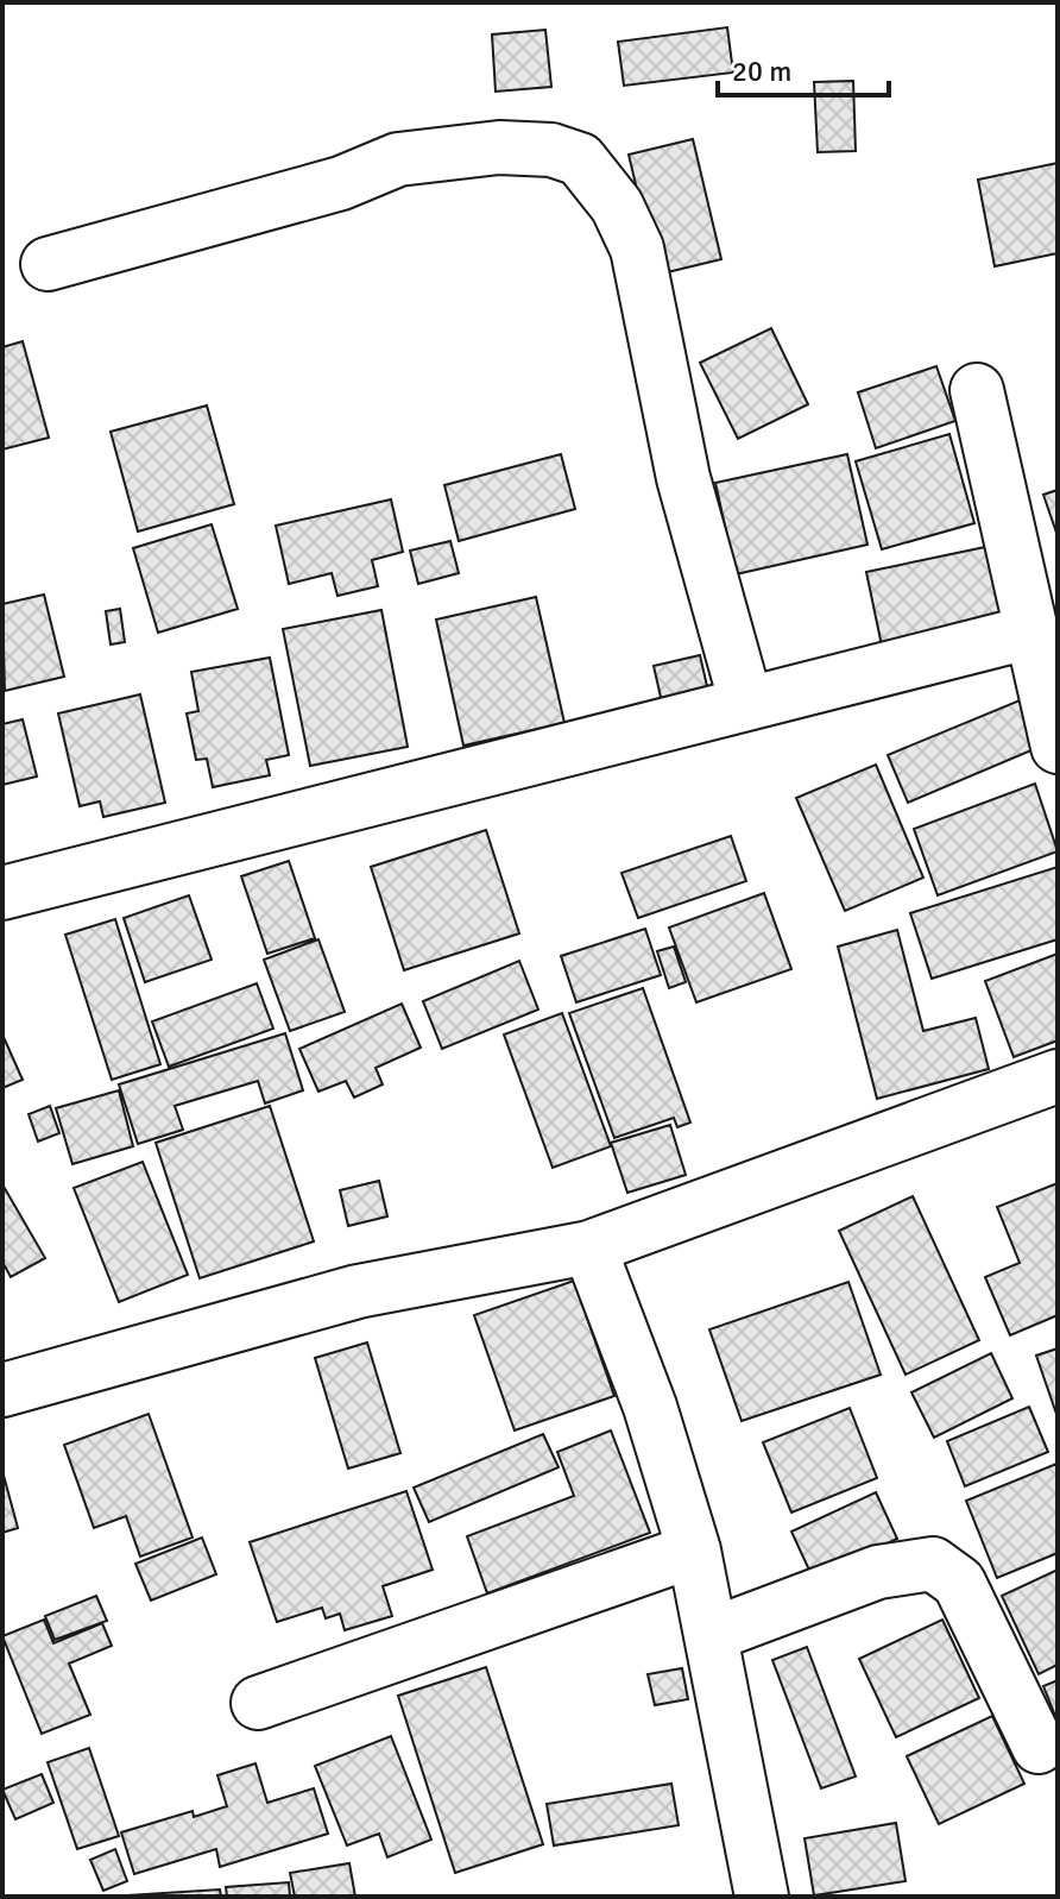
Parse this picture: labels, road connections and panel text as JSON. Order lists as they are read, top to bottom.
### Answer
{
  "scale_bar": "20 m"
}
